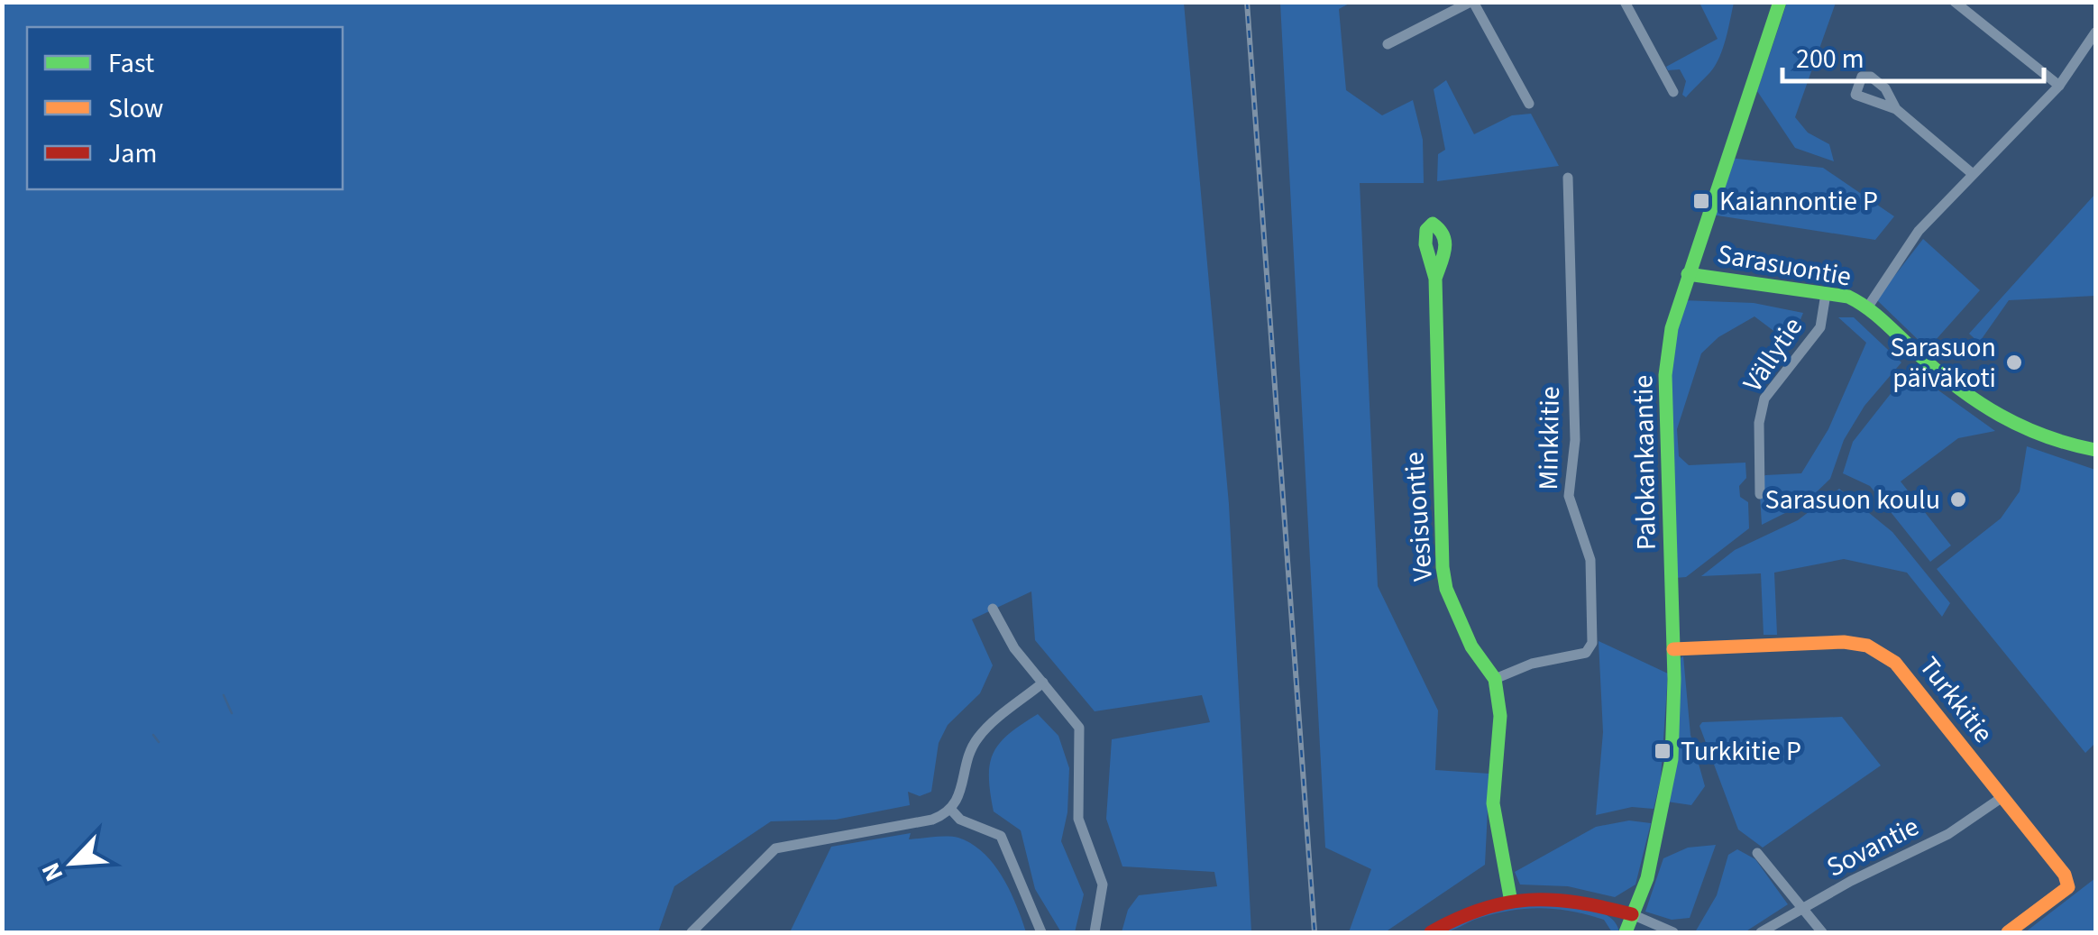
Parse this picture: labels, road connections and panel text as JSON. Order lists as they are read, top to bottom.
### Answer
{
  "streets": {
    "street": [
      "Sarasuontie",
      "Vällytie",
      "Minkkitie",
      "Palokankaantie",
      "Vesisuontie",
      "Turkkitie",
      "Sovantie"
    ]
  },
  "crossings": [
    ["Sarasuontie", "Vällytie"],
    ["Sarasuontie", "Palokankaantie"],
    ["Minkkitie", "Vesisuontie"],
    ["Palokankaantie", "Turkkitie"],
    ["Turkkitie", "Sovantie"]
  ],
  "places": {
    "transit": ["Kaiannontie P", "Turkkitie P"],
    "other": ["Sarasuon päiväkoti", "Sarasuon koulu"]
  },
  "legend": ["Fast", "Slow", "Jam"],
  "scale_bar": "200 m",
  "north": "bottom left"
}
